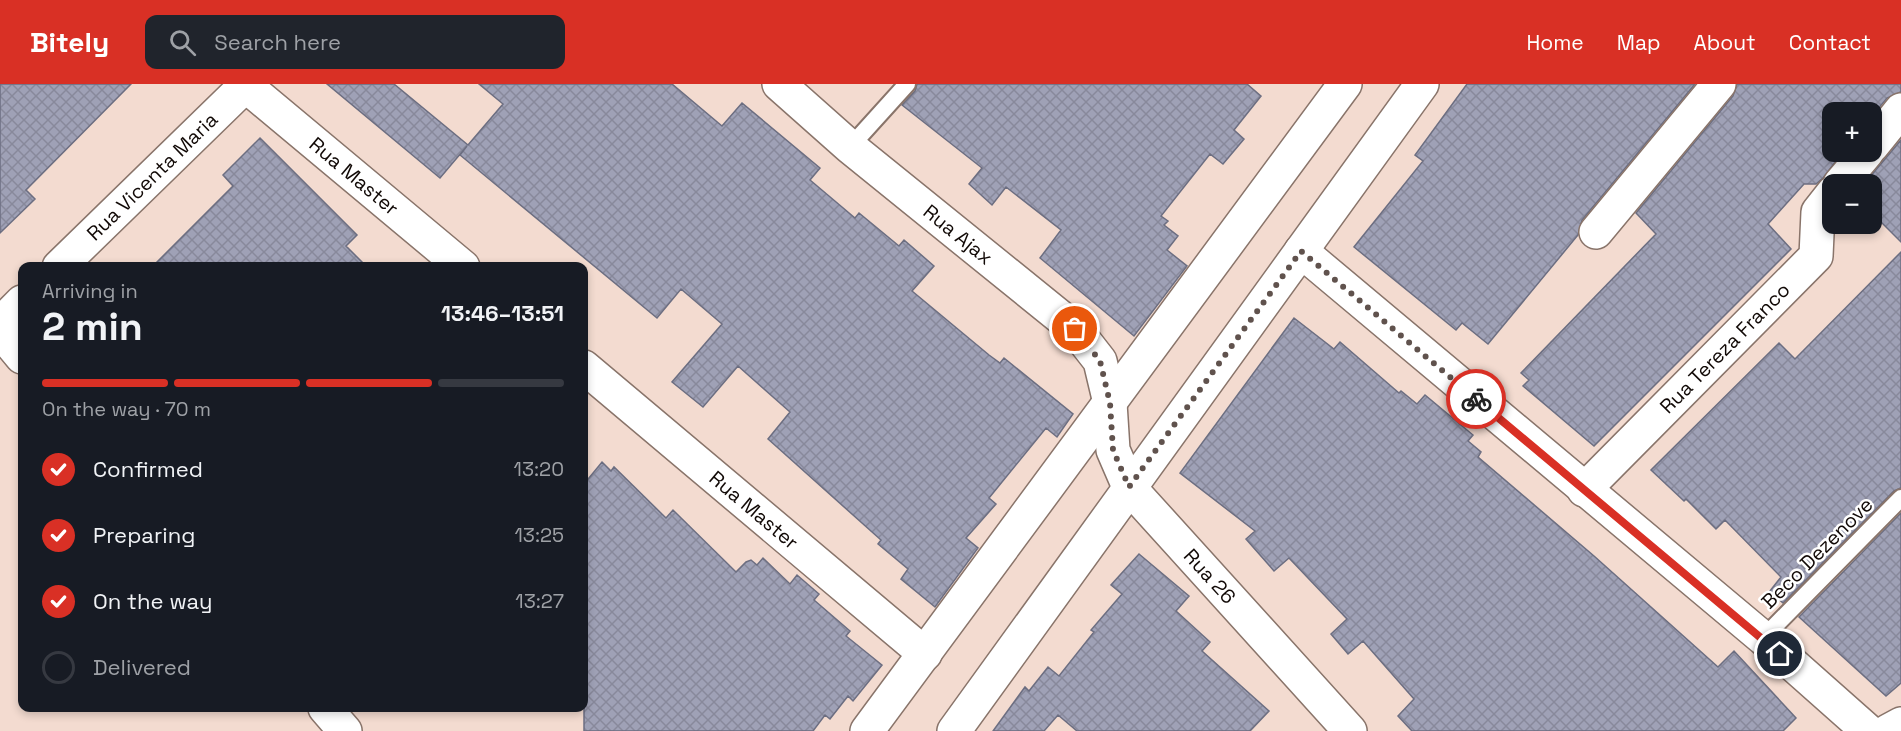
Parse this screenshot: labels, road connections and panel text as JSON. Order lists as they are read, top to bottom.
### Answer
{
  "streets": {
    "street": [
      "Rua Vicenta Maria",
      "Rua Master",
      "Rua Ajax",
      "Rua Tereza Franco",
      "Rua 26"
    ],
    "lane": ["Beco Dezenove"]
  },
  "crossings": [
    ["Rua Vicenta Maria", "Rua Master"],
    ["Rua Ajax", "Rua 26"]
  ],
  "page": {
    "header": "Bitely",
    "search": "Search here",
    "nav": [
      "Home",
      "Map",
      "About",
      "Contact"
    ],
    "map_buttons": ["+", "−"],
    "heading": ["2 min", "Arriving in", "13:46–13:51"],
    "bar": "On the way · 70 m",
    "list": [
      ["Confirmed", "13:20"],
      ["Preparing", "13:25"],
      ["On the way", "13:27"],
      "Delivered"
    ]
  }
}
